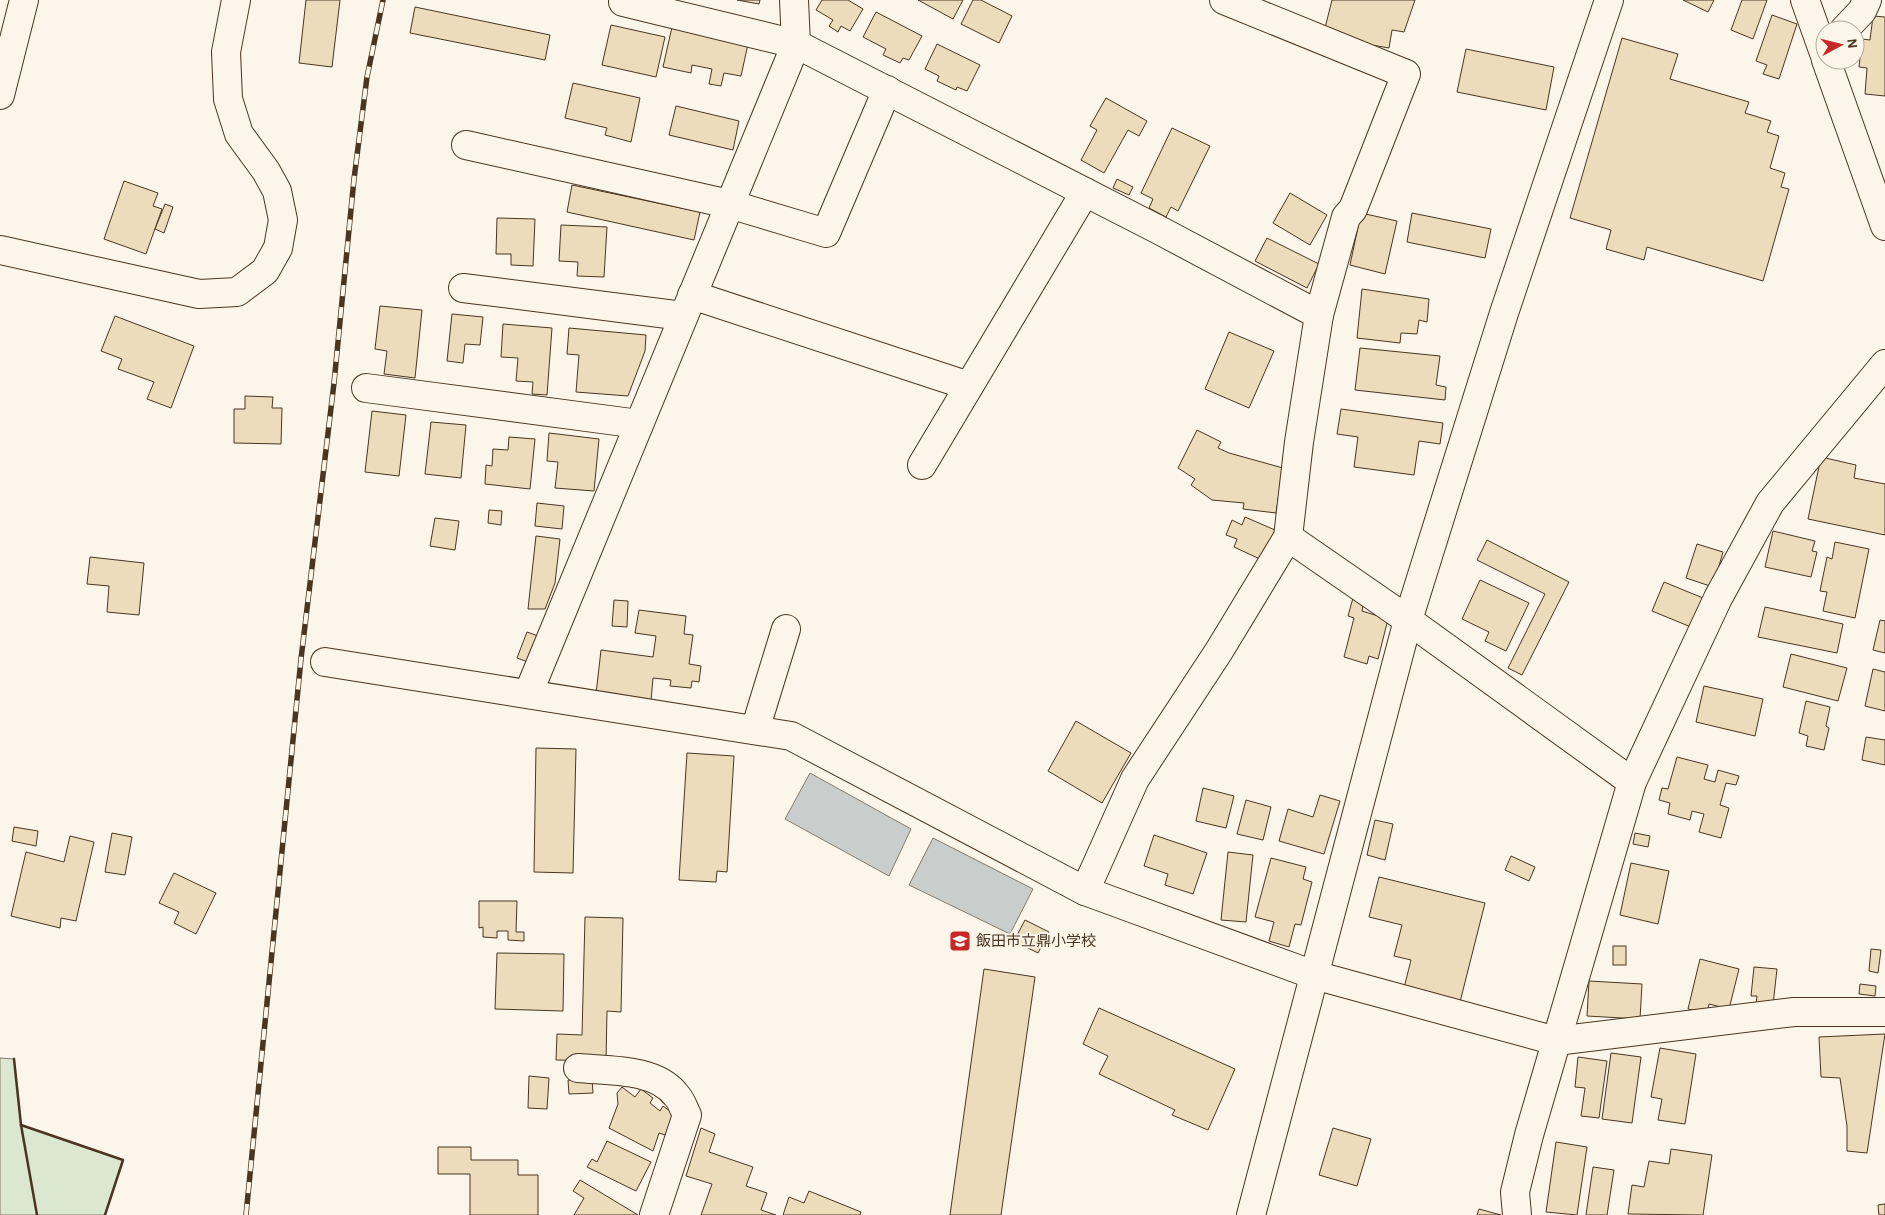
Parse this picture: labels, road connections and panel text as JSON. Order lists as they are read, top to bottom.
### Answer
{
  "places": {
    "school or university": ["飯田市立鼎小学校"]
  },
  "north": "right"
}
